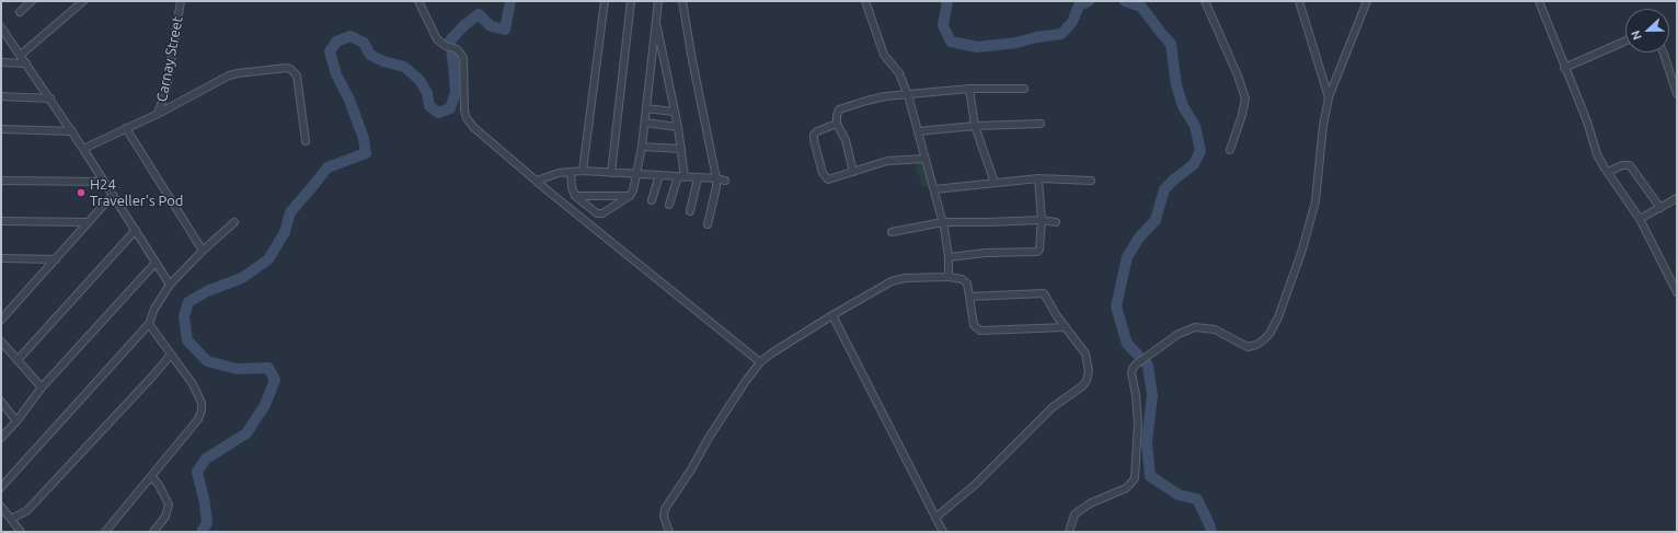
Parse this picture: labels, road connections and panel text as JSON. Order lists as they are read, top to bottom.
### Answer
{
  "streets": {
    "street": ["Carnay Street"]
  },
  "places": ["H24 Traveller's Pod"],
  "north": "left"
}
